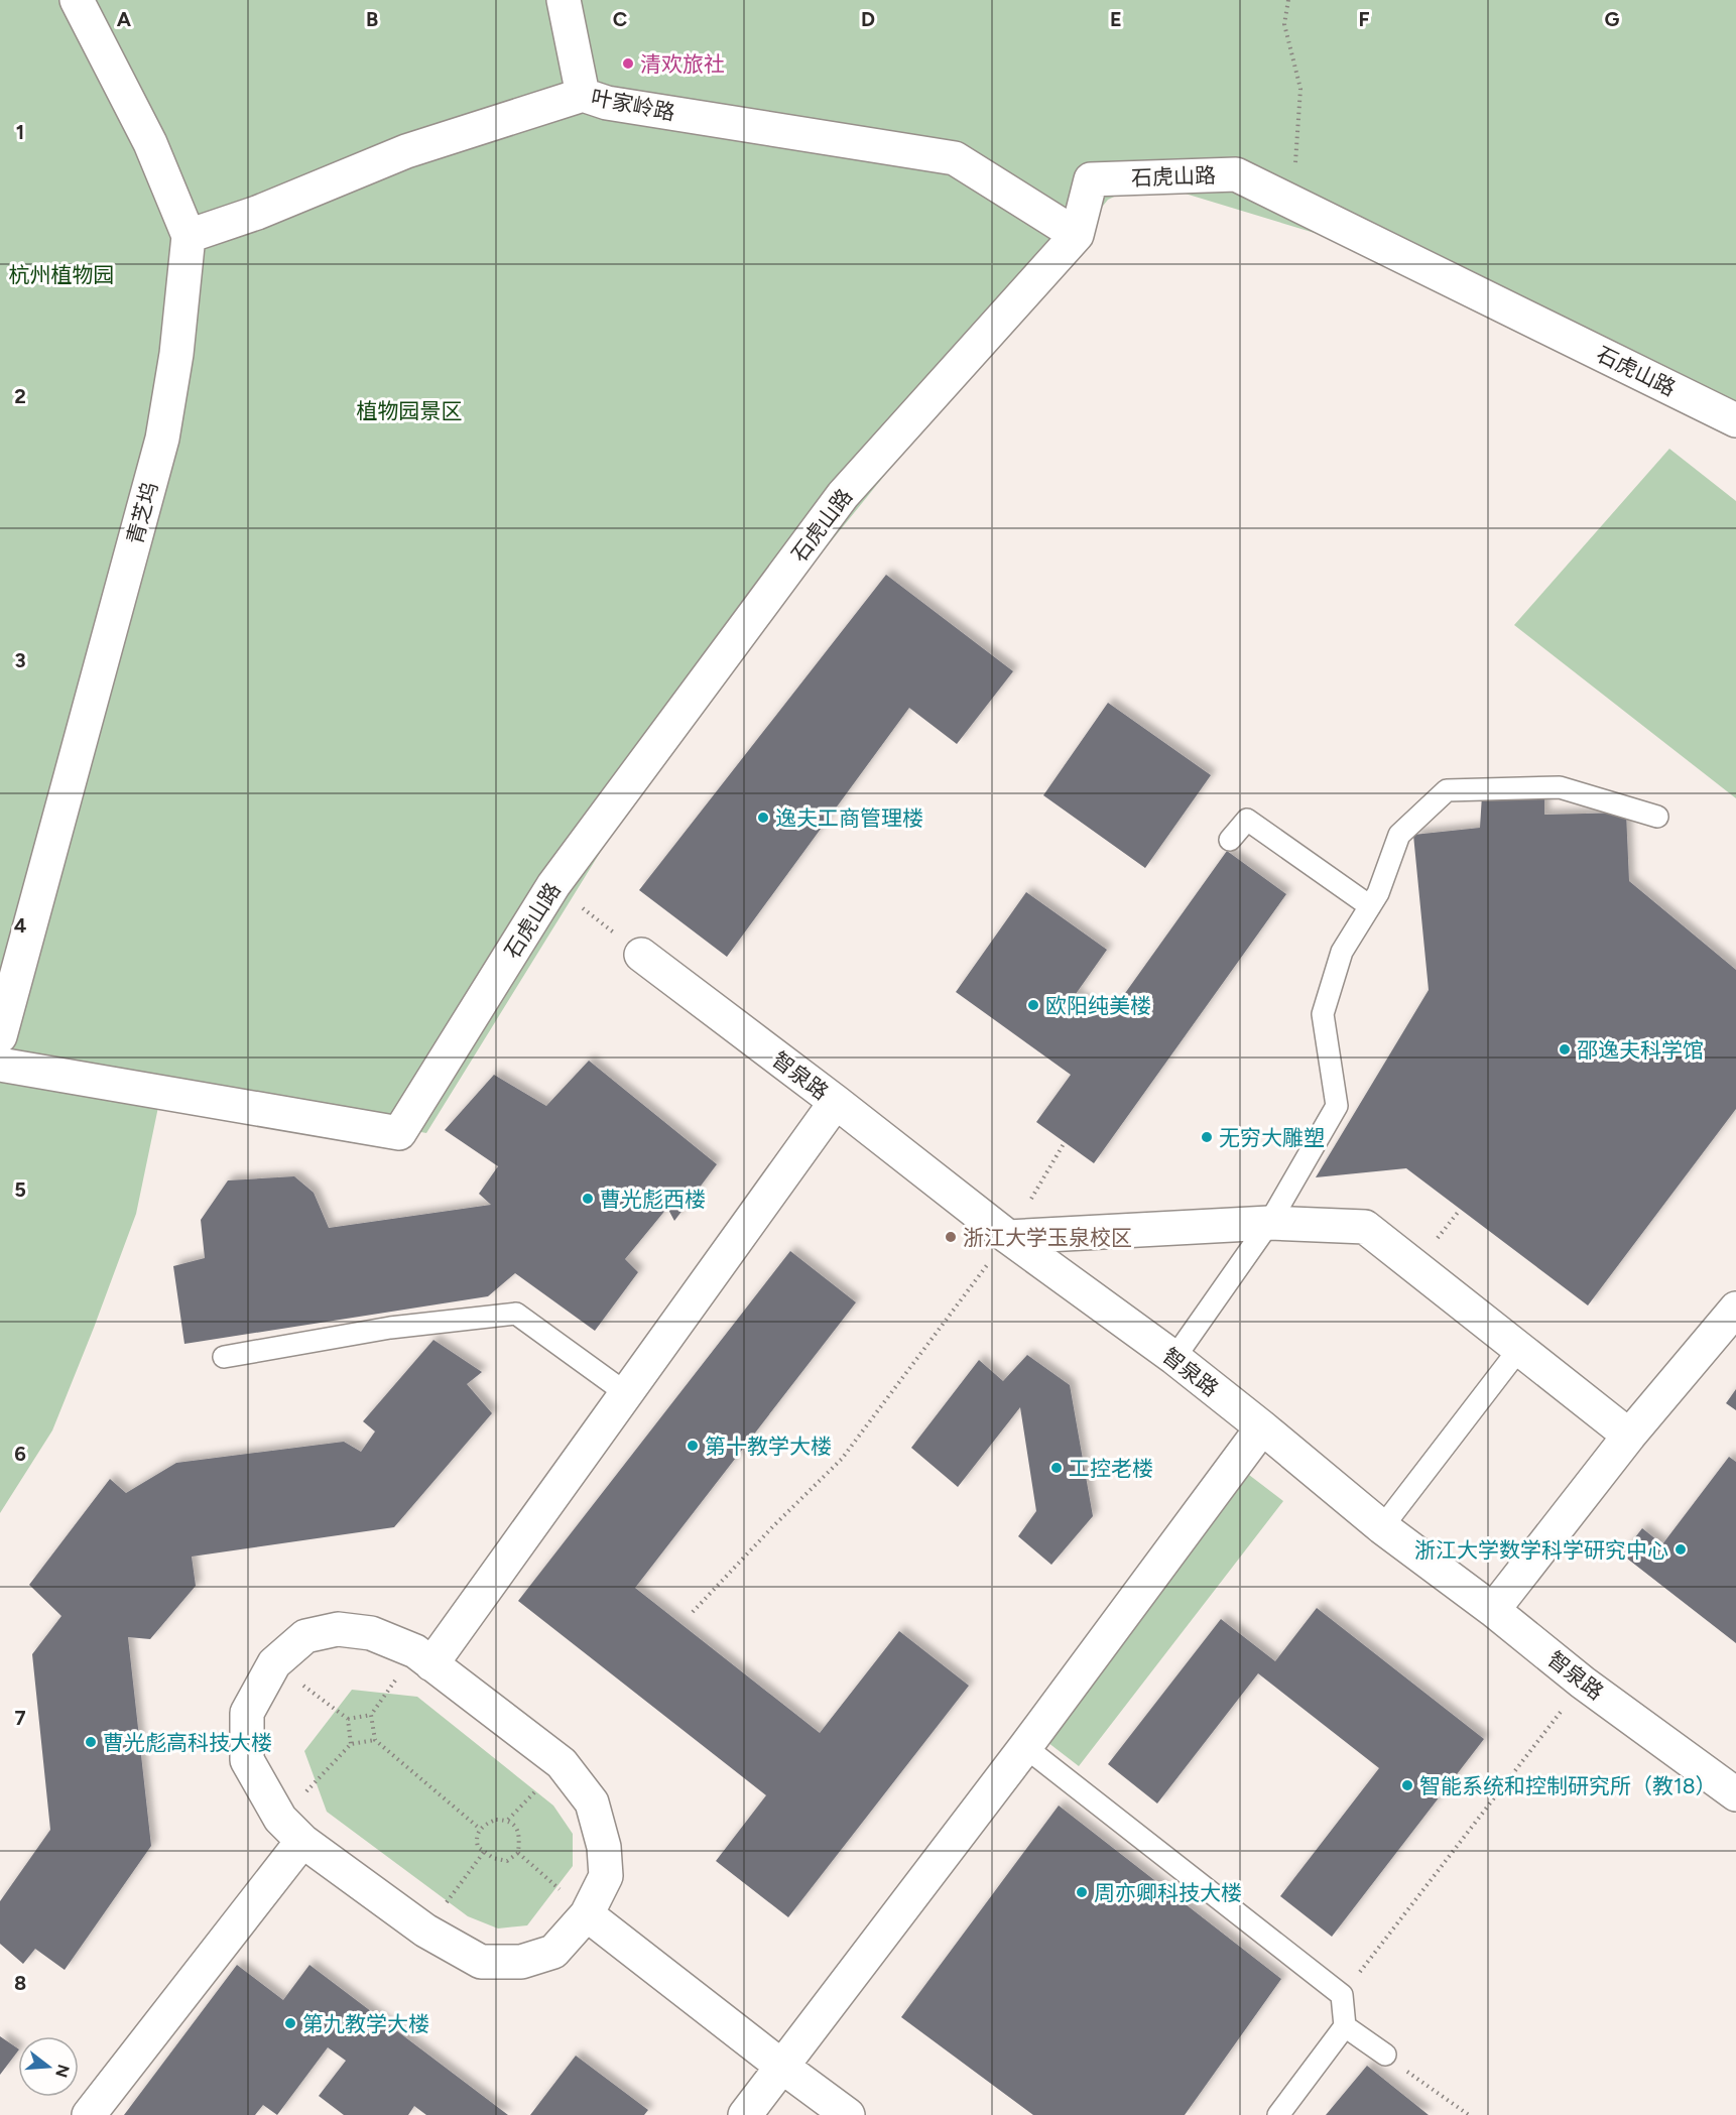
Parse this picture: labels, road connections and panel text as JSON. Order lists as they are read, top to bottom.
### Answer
{
  "streets": {
    "street": [
      "叶家岭路",
      "石虎山路",
      "青芝坞",
      "智泉路"
    ]
  },
  "crossings": [
    ["叶家岭路", "石虎山路"],
    ["叶家岭路", "青芝坞"]
  ],
  "parks": ["杭州植物园", "植物园景区"],
  "places": [
    "清欢旅社",
    "逸夫工商管理楼",
    "欧阳纯美楼",
    "邵逸夫科学馆",
    "无穷大雕塑",
    "曹光彪西楼",
    "浙江大学玉泉校区",
    "第十教学大楼",
    "工控老楼",
    "浙江大学数学科学研究中心",
    "曹光彪高科技大楼",
    "智能系统和控制研究所（教18）",
    "周亦卿科技大楼",
    "第九教学大楼"
  ],
  "north": "right",
  "grid": {
    "columns": [
      "A",
      "B",
      "C",
      "D",
      "E",
      "F",
      "G"
    ],
    "rows": [
      "1",
      "2",
      "3",
      "4",
      "5",
      "6",
      "7",
      "8"
    ]
  }
}
